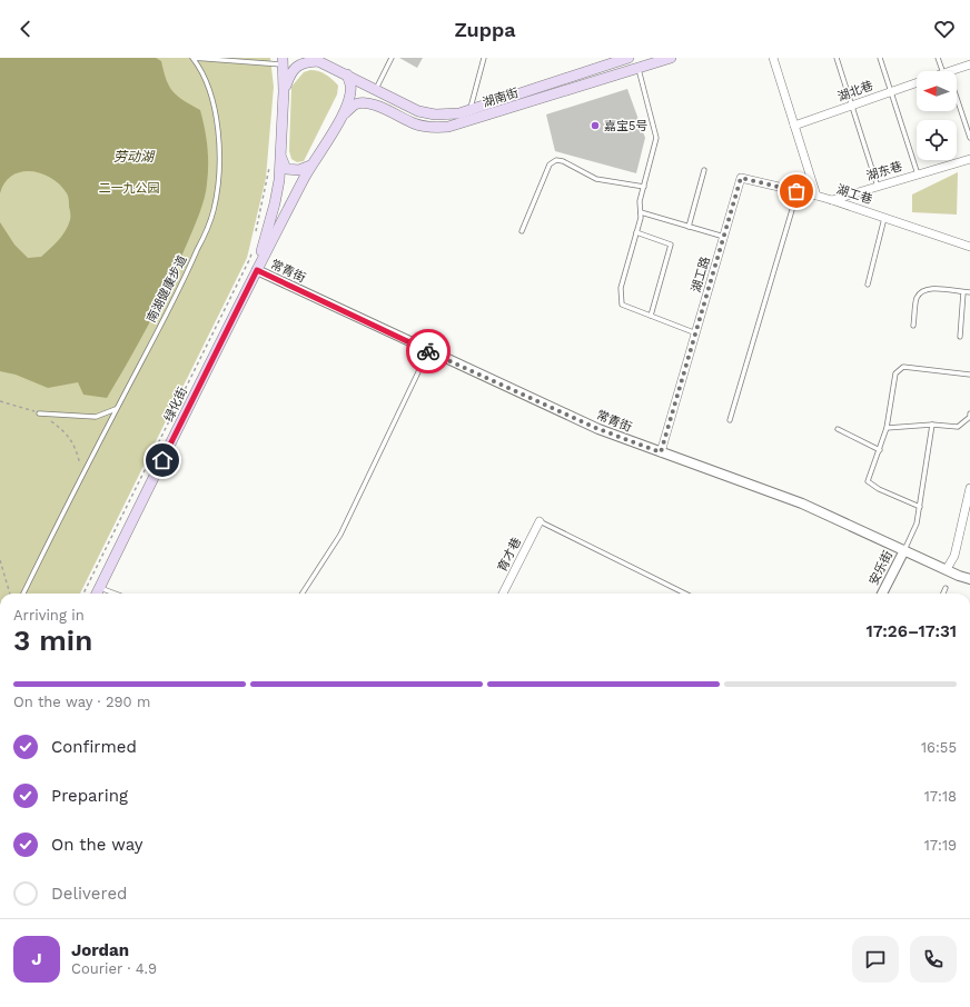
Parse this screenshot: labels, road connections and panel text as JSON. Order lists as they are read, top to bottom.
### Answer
{
  "streets": {
    "main road": ["湖南街", "绿化街"],
    "street": [
      "湖北巷",
      "湖东巷",
      "湖工巷",
      "常青街",
      "湖工路",
      "育才巷",
      "安乐街"
    ],
    "lane": ["南湖健康步道"]
  },
  "crossings": [
    ["湖北巷", "湖工巷"],
    ["湖南街", "绿化街"],
    ["湖东巷", "湖工巷"],
    ["湖工巷", "湖工路"],
    ["常青街", "湖工路"],
    ["常青街", "绿化街"],
    ["常青街", "安乐街"],
    ["南湖健康步道", "绿化街"]
  ],
  "water": ["劳动湖"],
  "parks": ["二一九公园"],
  "places": ["嘉宝5号"],
  "north": "left",
  "page": {
    "header": "Zuppa",
    "heading": ["3 min", "Arriving in", "17:26–17:31"],
    "panel": ["Jordan", "Courier · 4.9"],
    "bar": "On the way · 290 m",
    "list": [
      ["Confirmed", "16:55"],
      ["Preparing", "17:18"],
      ["On the way", "17:19"],
      "Delivered"
    ],
    "round": "J"
  }
}
